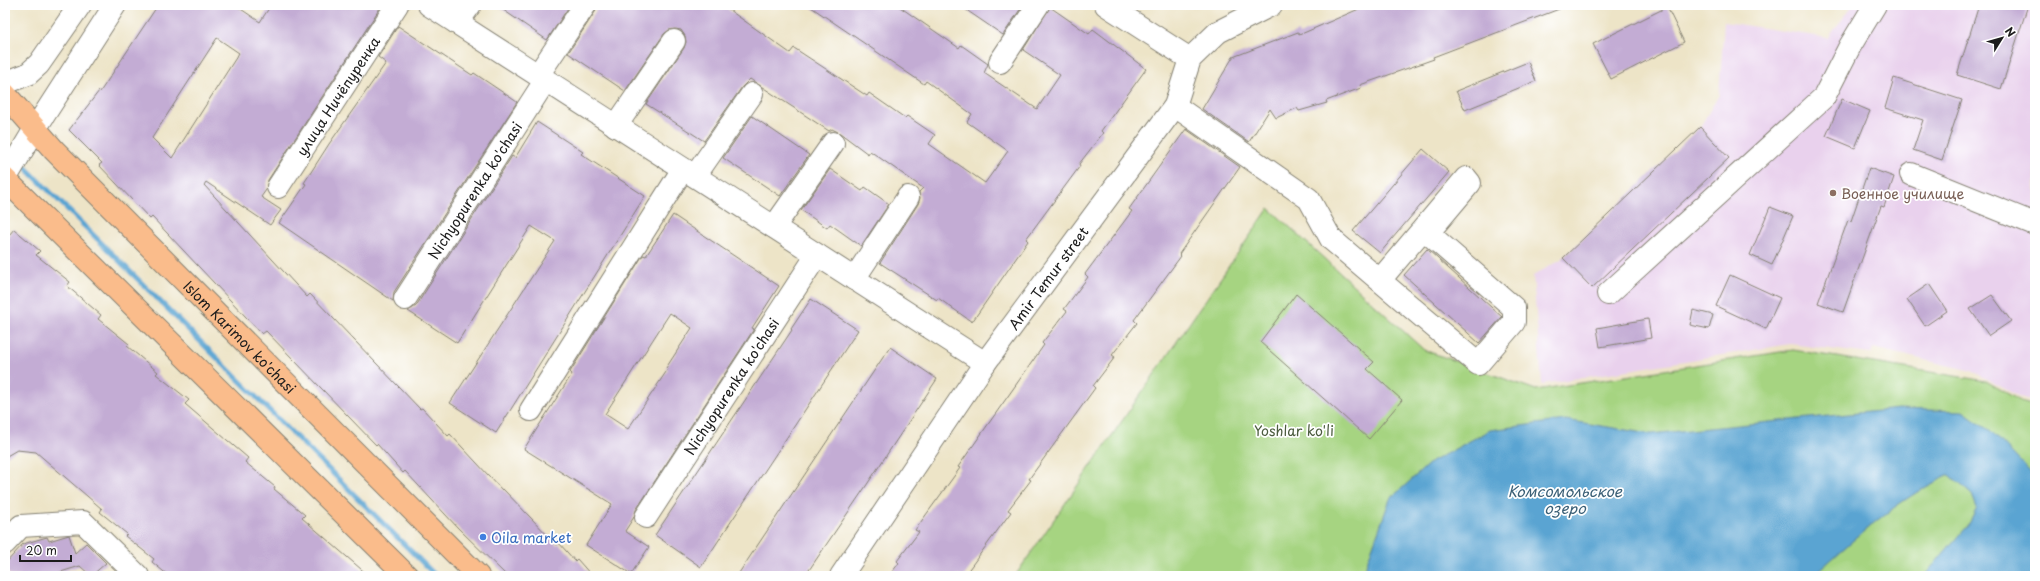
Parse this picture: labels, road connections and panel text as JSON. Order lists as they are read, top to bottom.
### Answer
{
  "streets": {
    "main road": ["Islom Karimov ko'chasi"],
    "street": ["улица Ничёпуренка", "Nichyopurenka ko'chasi", "Amir Temur street"]
  },
  "water": ["Комсомольское озеро"],
  "parks": ["Yoshlar ko'li"],
  "places": ["Военное училище", "Oila market"],
  "scale_bar": "20 m",
  "north": "top right"
}
